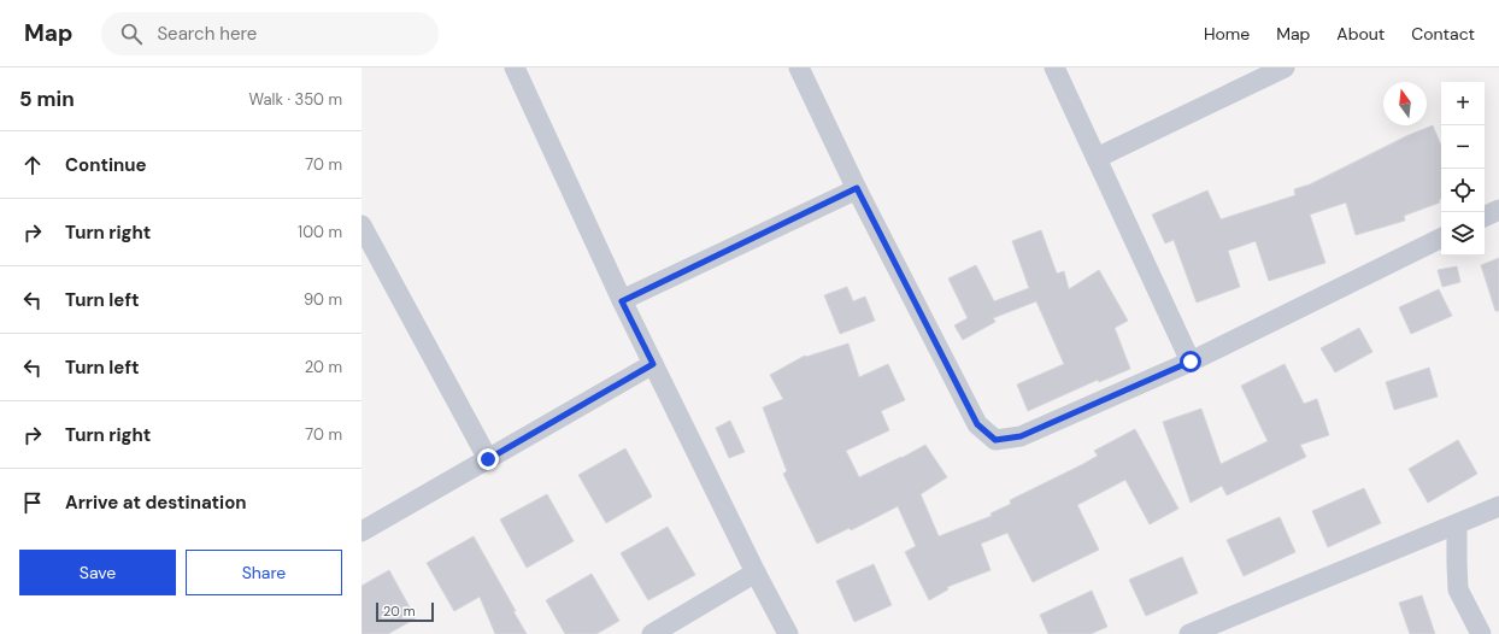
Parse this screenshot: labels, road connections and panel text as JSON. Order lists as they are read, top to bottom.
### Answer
{
  "scale_bar": "20 m",
  "north": "top",
  "page": {
    "header": "Map",
    "search": "Search here",
    "nav": [
      "Home",
      "Map",
      "About",
      "Contact"
    ],
    "heading": ["5 min", "Walk · 350 m"],
    "map_buttons": ["+", "−"],
    "list": [
      ["Continue", "70 m"],
      ["Turn right", "100 m"],
      ["Turn left", "90 m"],
      ["Turn left", "20 m"],
      ["Turn right", "70 m"],
      "Arrive at destination"
    ],
    "buttons": ["Save", "Share"],
    "scale": "20 m"
  }
}
